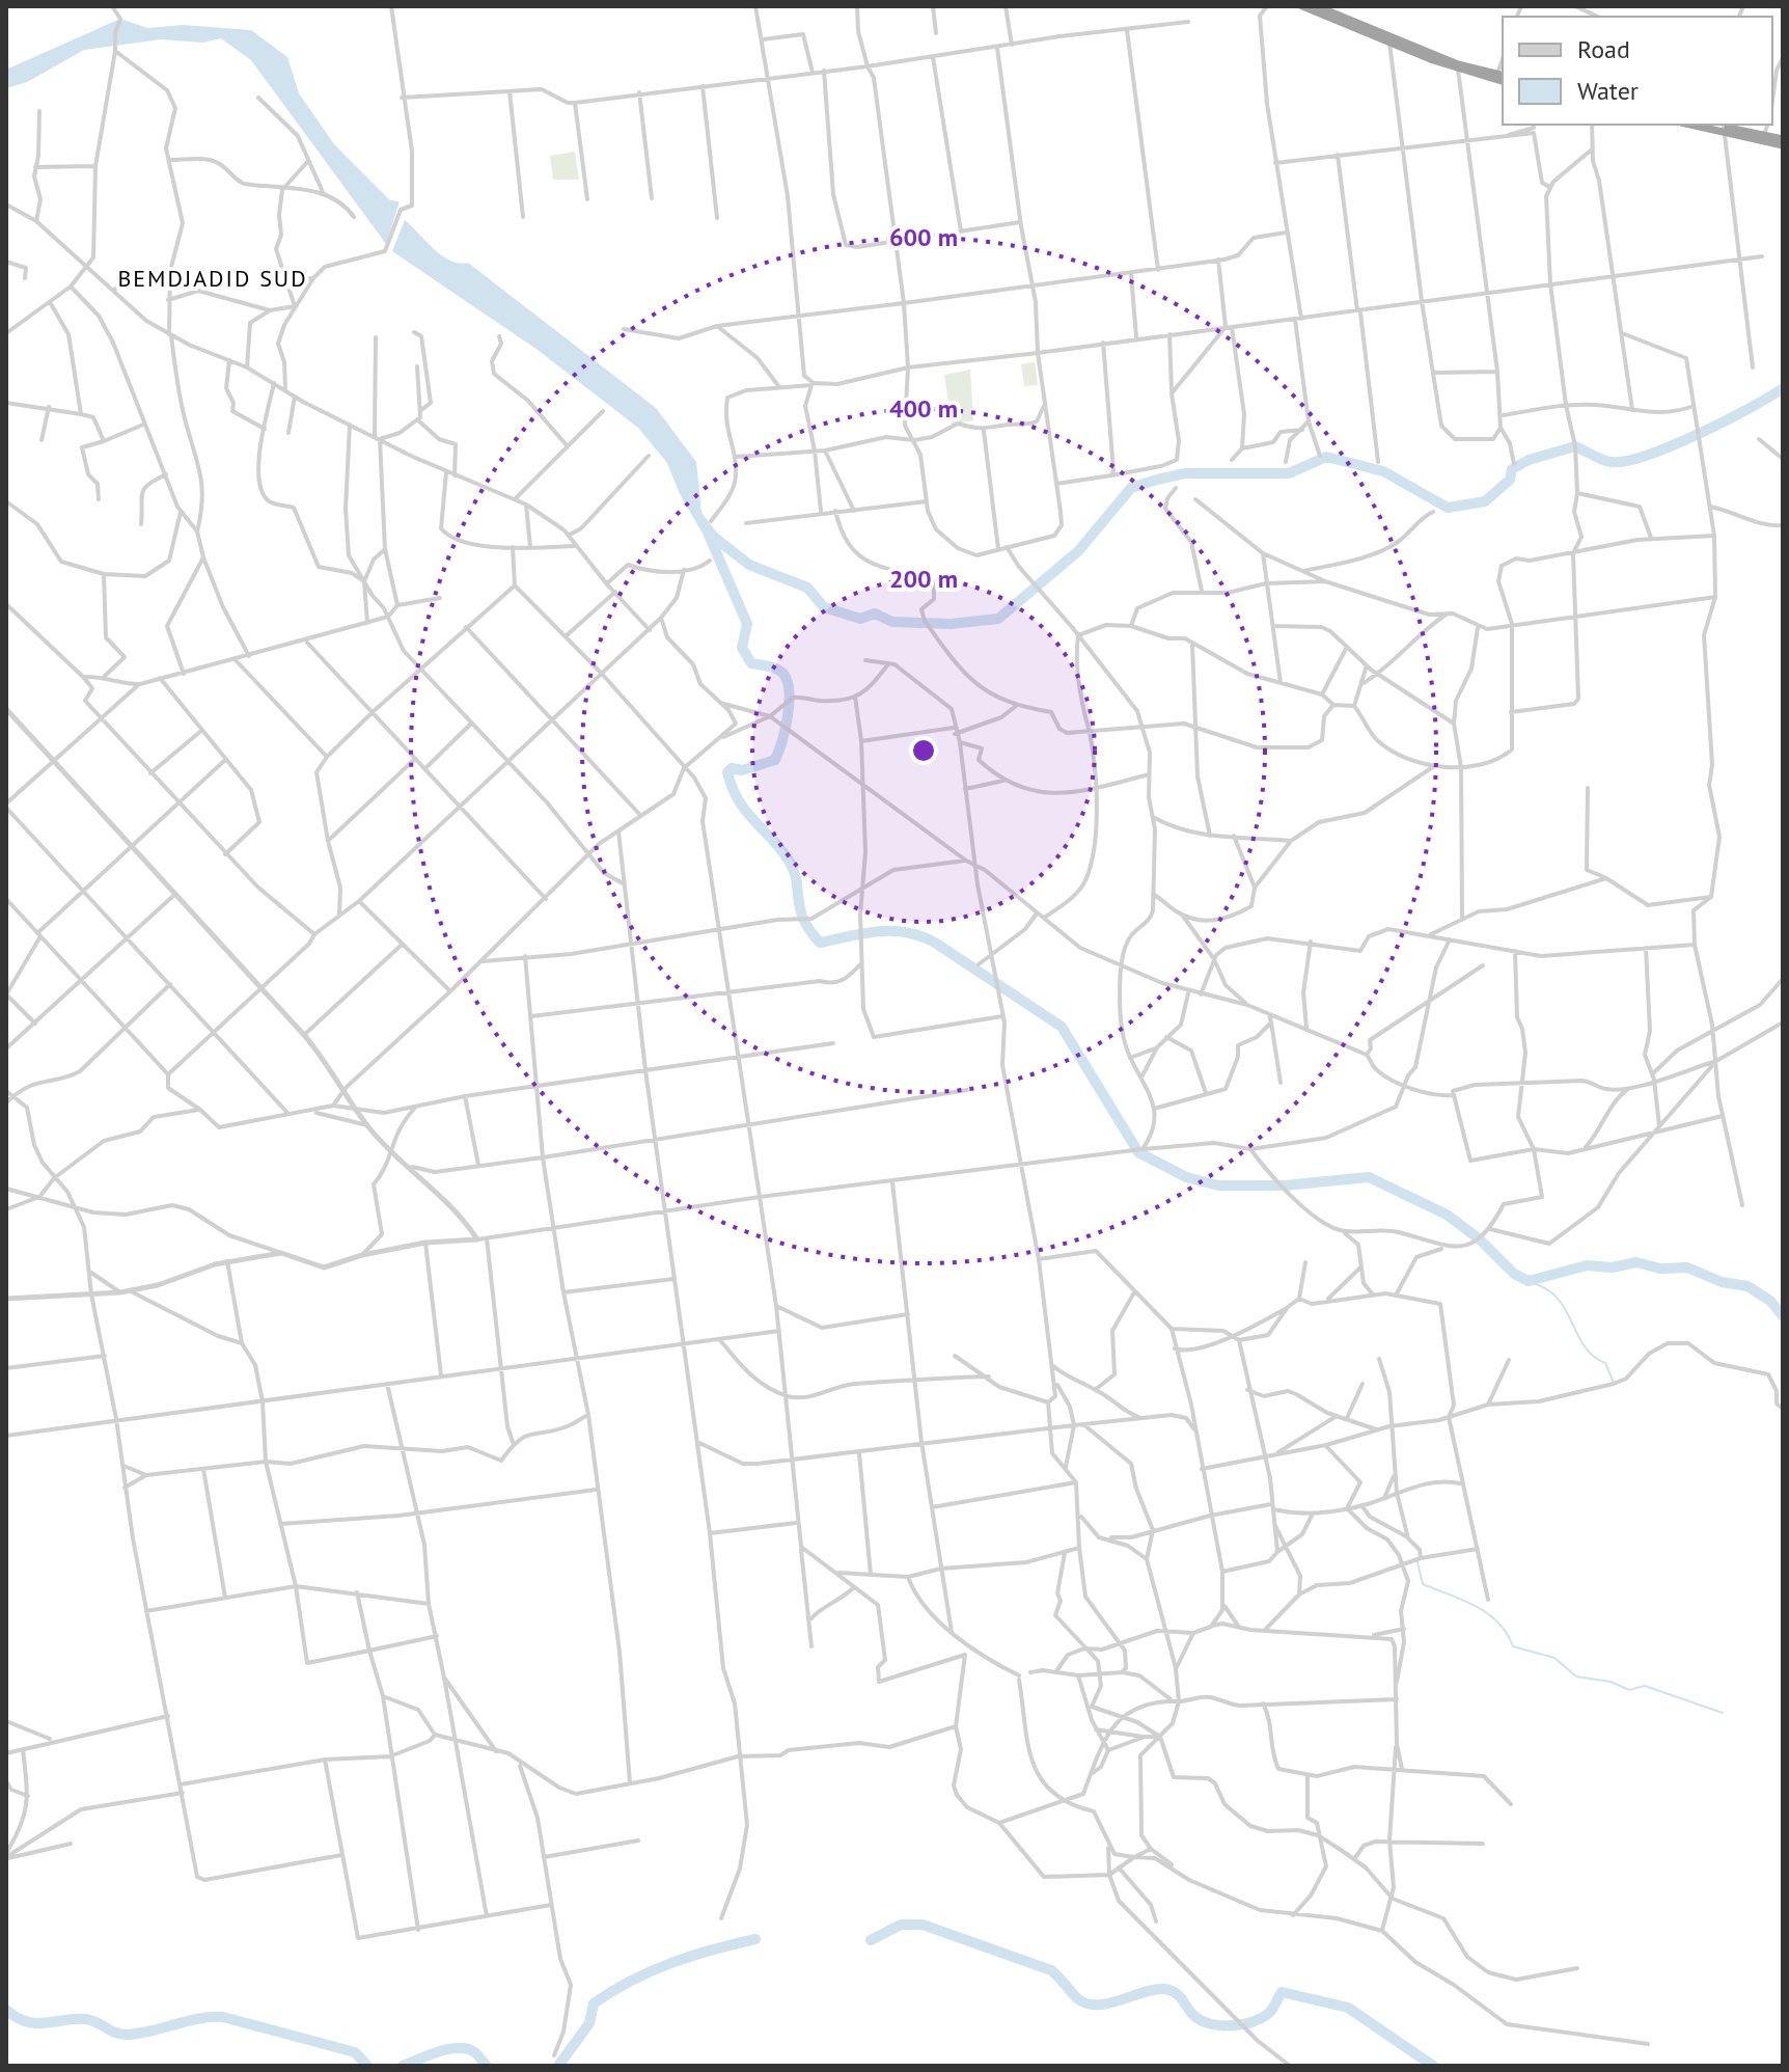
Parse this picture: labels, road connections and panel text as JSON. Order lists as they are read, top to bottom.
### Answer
{
  "districts": ["BEMDJADID SUD"],
  "legend": ["Road", "Water"],
  "rings": ["600 m", "400 m", "200 m"]
}
